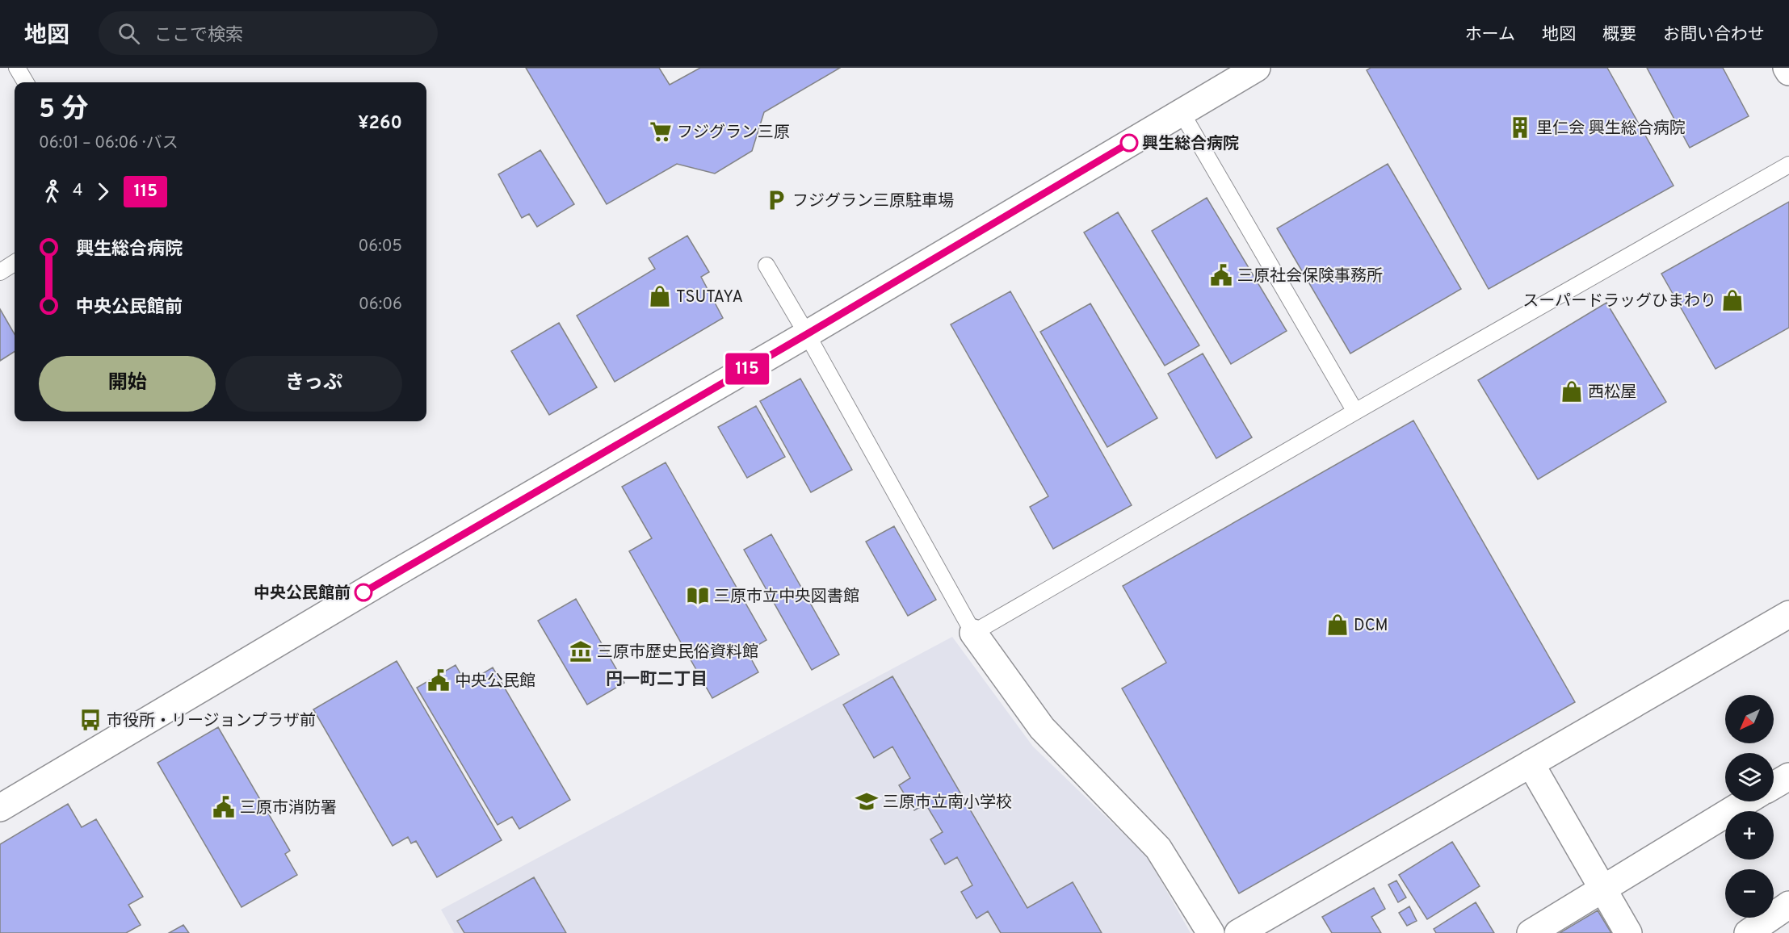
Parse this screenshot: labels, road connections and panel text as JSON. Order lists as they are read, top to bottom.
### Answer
{
  "districts": ["円一町二丁目"],
  "places": {
    "building": ["里仁会 興生総合病院"],
    "supermarket": ["フジグラン三原"],
    "other": ["興生総合病院", "中央公民館前"],
    "parking": ["フジグラン三原駐車場"],
    "public building": ["三原社会保険事務所", "中央公民館", "三原市消防署"],
    "shop": [
      "TSUTAYA",
      "スーパードラッグひまわり",
      "西松屋",
      "DCM"
    ],
    "library": ["三原市立中央図書館"],
    "museum": ["三原市歴史民俗資料館"],
    "bus stop": ["市役所・リージョンプラザ前"],
    "school or university": ["三原市立南小学校"]
  },
  "lines": ["bus line 115"],
  "north": "bottom left",
  "page": {
    "header": "地図",
    "search": "ここで検索",
    "nav": [
      "ホーム",
      "地図",
      "概要",
      "お問い合わせ"
    ],
    "on_map": "115",
    "heading": ["5 分", "06:01 – 06:06 · バス", "¥260"],
    "legs": ["4", "115"],
    "list": [
      {
        "name": "興生総合病院",
        "value": "06:05"
      },
      {
        "name": "中央公民館前",
        "value": "06:06"
      }
    ],
    "buttons": ["開始", "きっぷ"],
    "map_buttons": ["+", "−"]
  }
}
